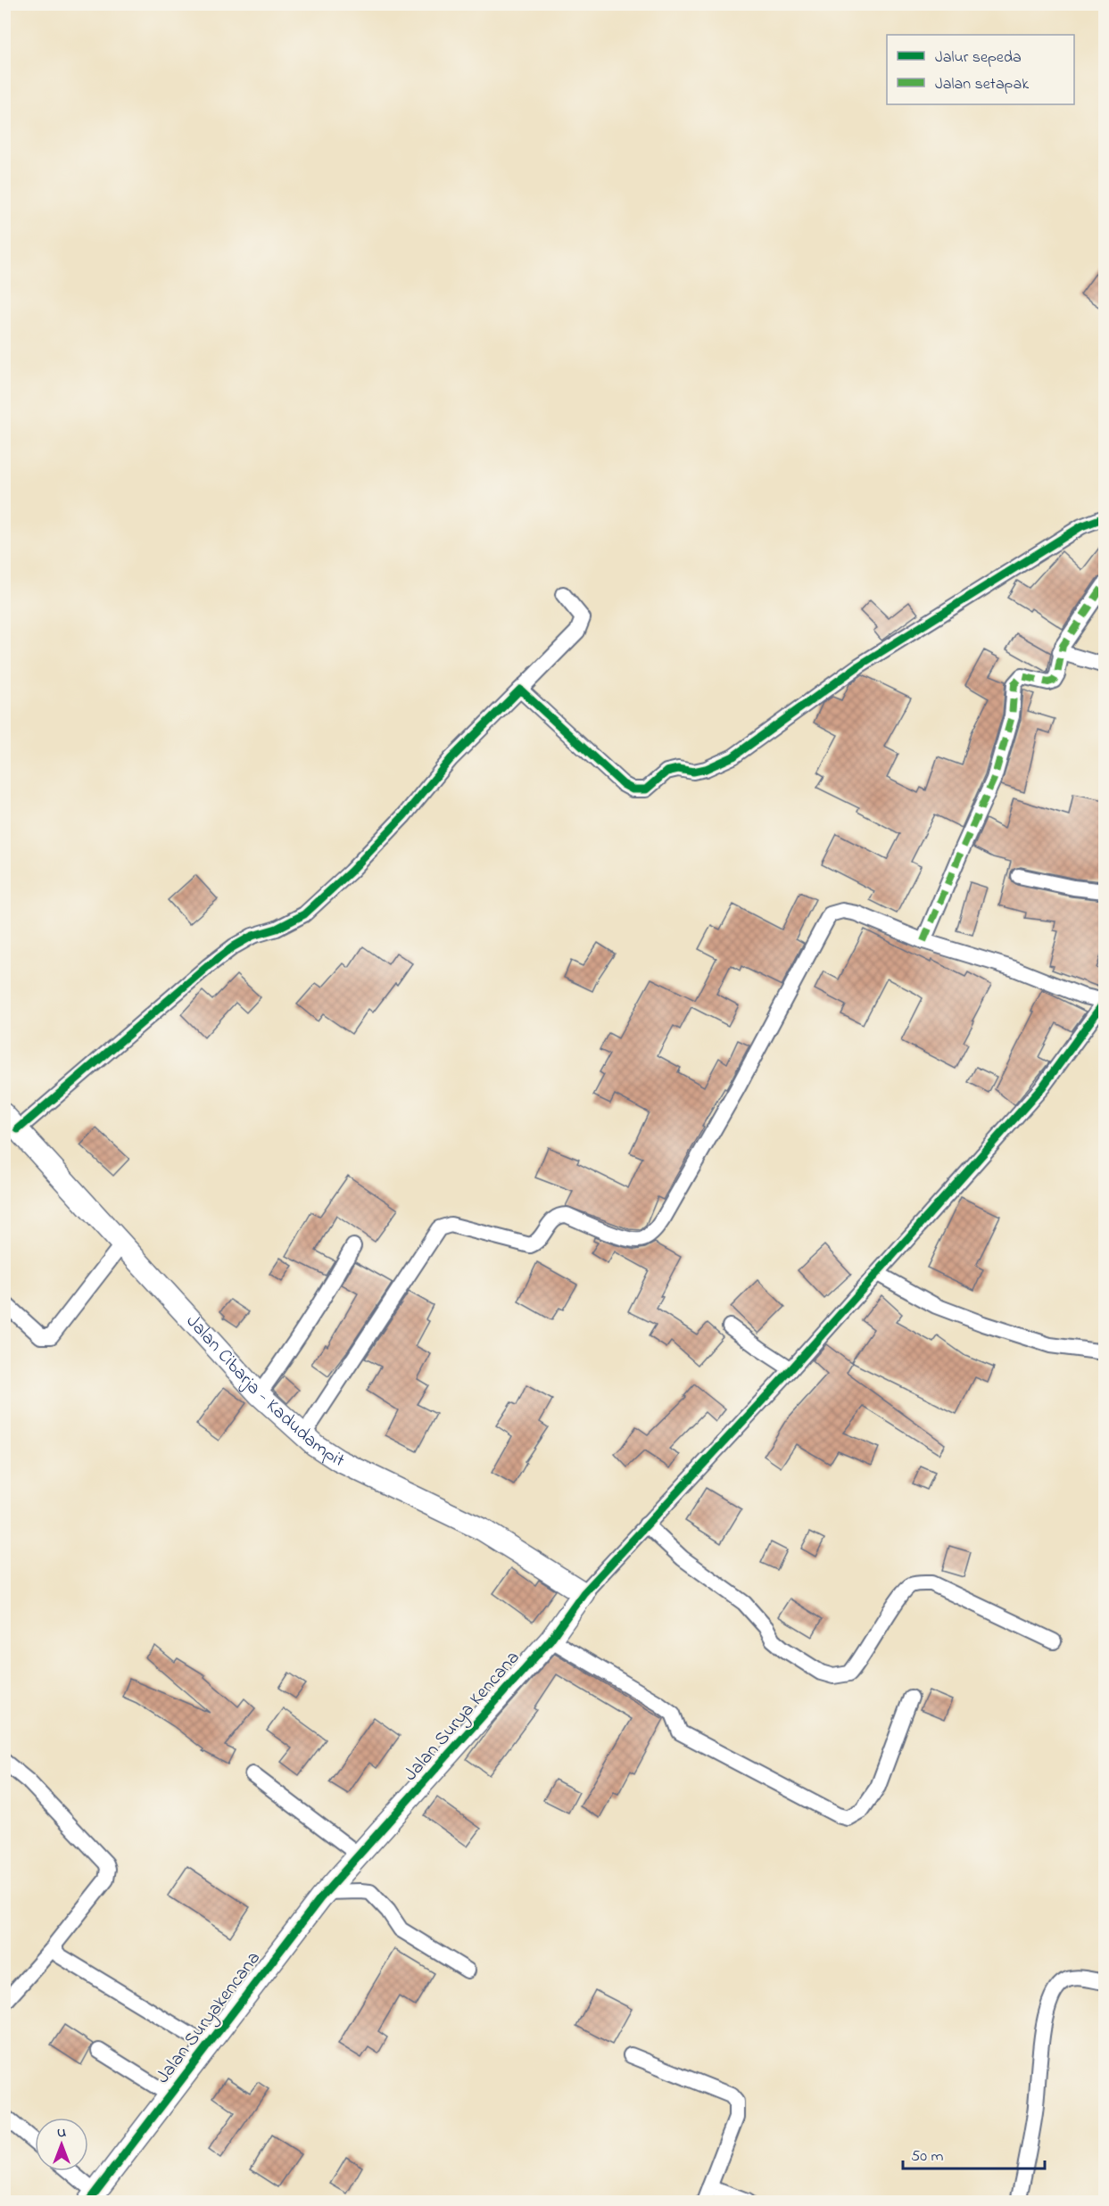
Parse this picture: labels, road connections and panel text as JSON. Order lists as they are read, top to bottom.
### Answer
{
  "streets": {
    "street": ["Jalan Cibarja - Kadudampit", "Jalan Surya Kencana", "Jalan Suryakencana"]
  },
  "crossings": [
    ["Jalan Cibarja - Kadudampit", "Jalan Surya Kencana"],
    ["Jalan Surya Kencana", "Jalan Suryakencana"]
  ],
  "legend": ["Jalur sepeda", "Jalan setapak"],
  "scale_bar": "50 m",
  "north": "top"
}
